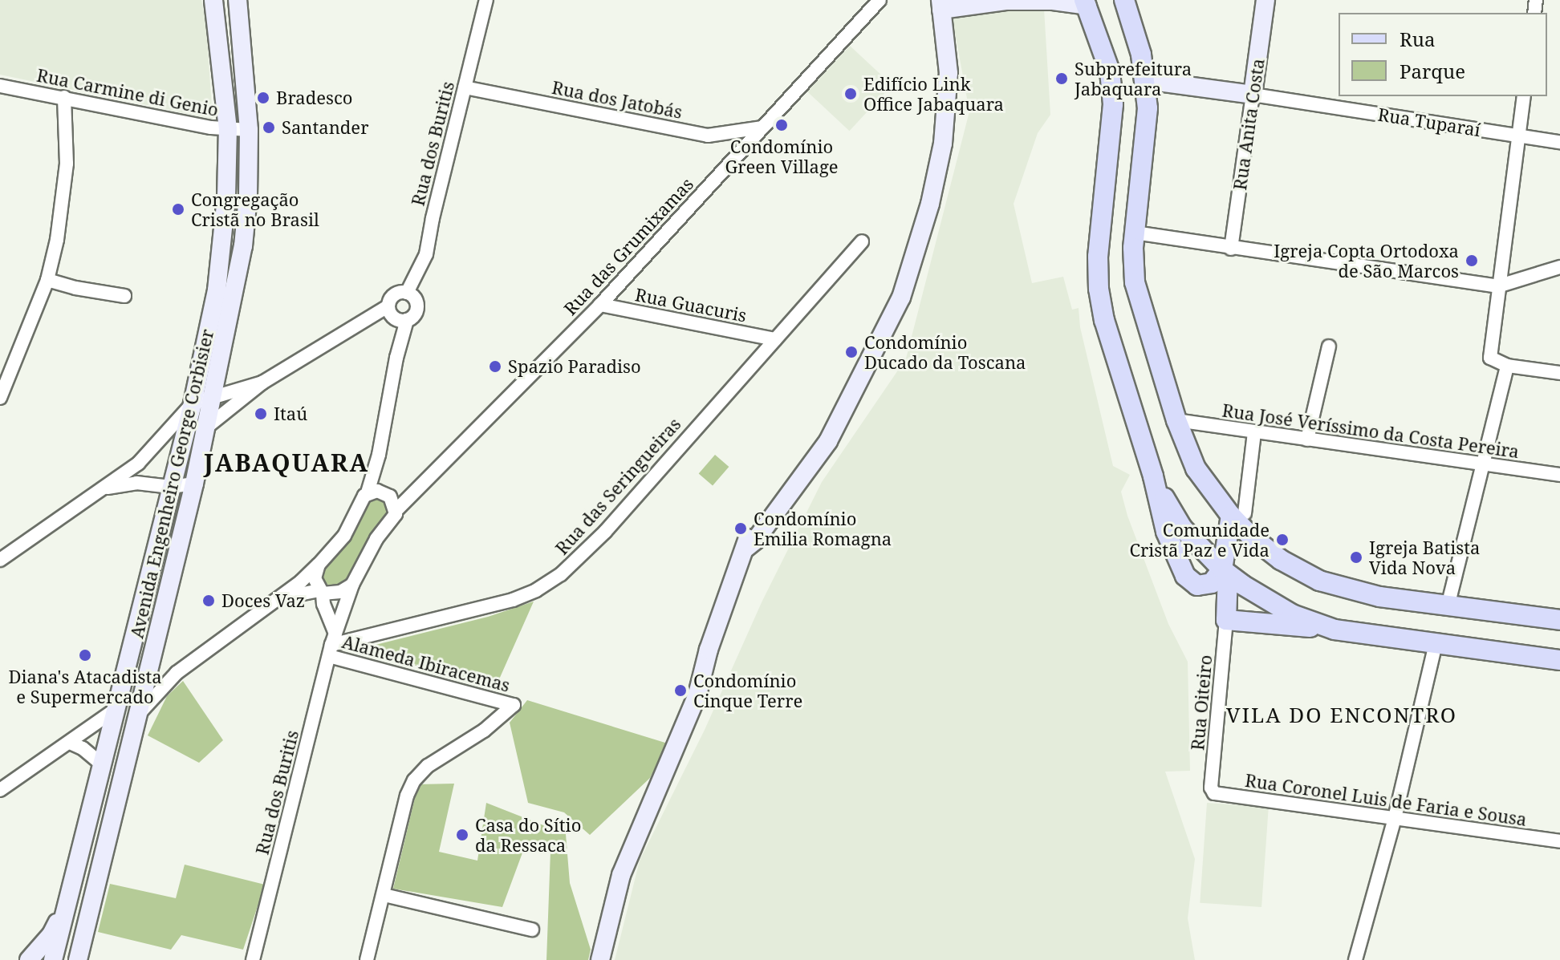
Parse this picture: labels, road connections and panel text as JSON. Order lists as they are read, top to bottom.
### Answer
{
  "streets": {
    "main road": ["Rua Tuparaí", "Rua Anita Costa", "Avenida Engenheiro George Corbisier"],
    "street": [
      "Rua Carmine di Genio",
      "Rua dos Jatobás",
      "Rua dos Buritis",
      "Rua das Grumixamas",
      "Rua Guacuris",
      "Rua José Veríssimo da Costa Pereira",
      "Rua das Seringueiras",
      "Alameda Ibiracemas",
      "Rua Oiteiro",
      "Rua Coronel Luis de Faria e Sousa"
    ]
  },
  "crossings": [
    ["Rua Carmine di Genio", "Avenida Engenheiro George Corbisier"],
    ["Rua dos Jatobás", "Rua dos Buritis"],
    ["Rua dos Jatobás", "Rua das Grumixamas"],
    ["Rua Tuparaí", "Rua Anita Costa"],
    ["Rua dos Buritis", "Rua das Grumixamas"],
    ["Rua dos Buritis", "Rua das Seringueiras"],
    ["Rua dos Buritis", "Alameda Ibiracemas"],
    ["Rua das Grumixamas", "Rua Guacuris"],
    ["Rua Guacuris", "Rua das Seringueiras"],
    ["Rua das Seringueiras", "Alameda Ibiracemas"],
    ["Rua Oiteiro", "Rua Coronel Luis de Faria e Sousa"]
  ],
  "districts": ["JABAQUARA", "VILA DO ENCONTRO"],
  "places": [
    "Subprefeitura Jabaquara",
    "Edifício Link Office Jabaquara",
    "Bradesco",
    "Condomínio Green Village",
    "Santander",
    "Congregação Cristã no Brasil",
    "Igreja Copta Ortodoxa de São Marcos",
    "Condomínio Ducado da Toscana",
    "Spazio Paradiso",
    "Itaú",
    "Condomínio Emilia Romagna",
    "Comunidade Cristã Paz e Vida",
    "Igreja Batista Vida Nova",
    "Doces Vaz",
    "Diana's Atacadista e Supermercado",
    "Condomínio Cinque Terre",
    "Casa do Sítio da Ressaca"
  ],
  "legend": ["Rua", "Parque"]
}
